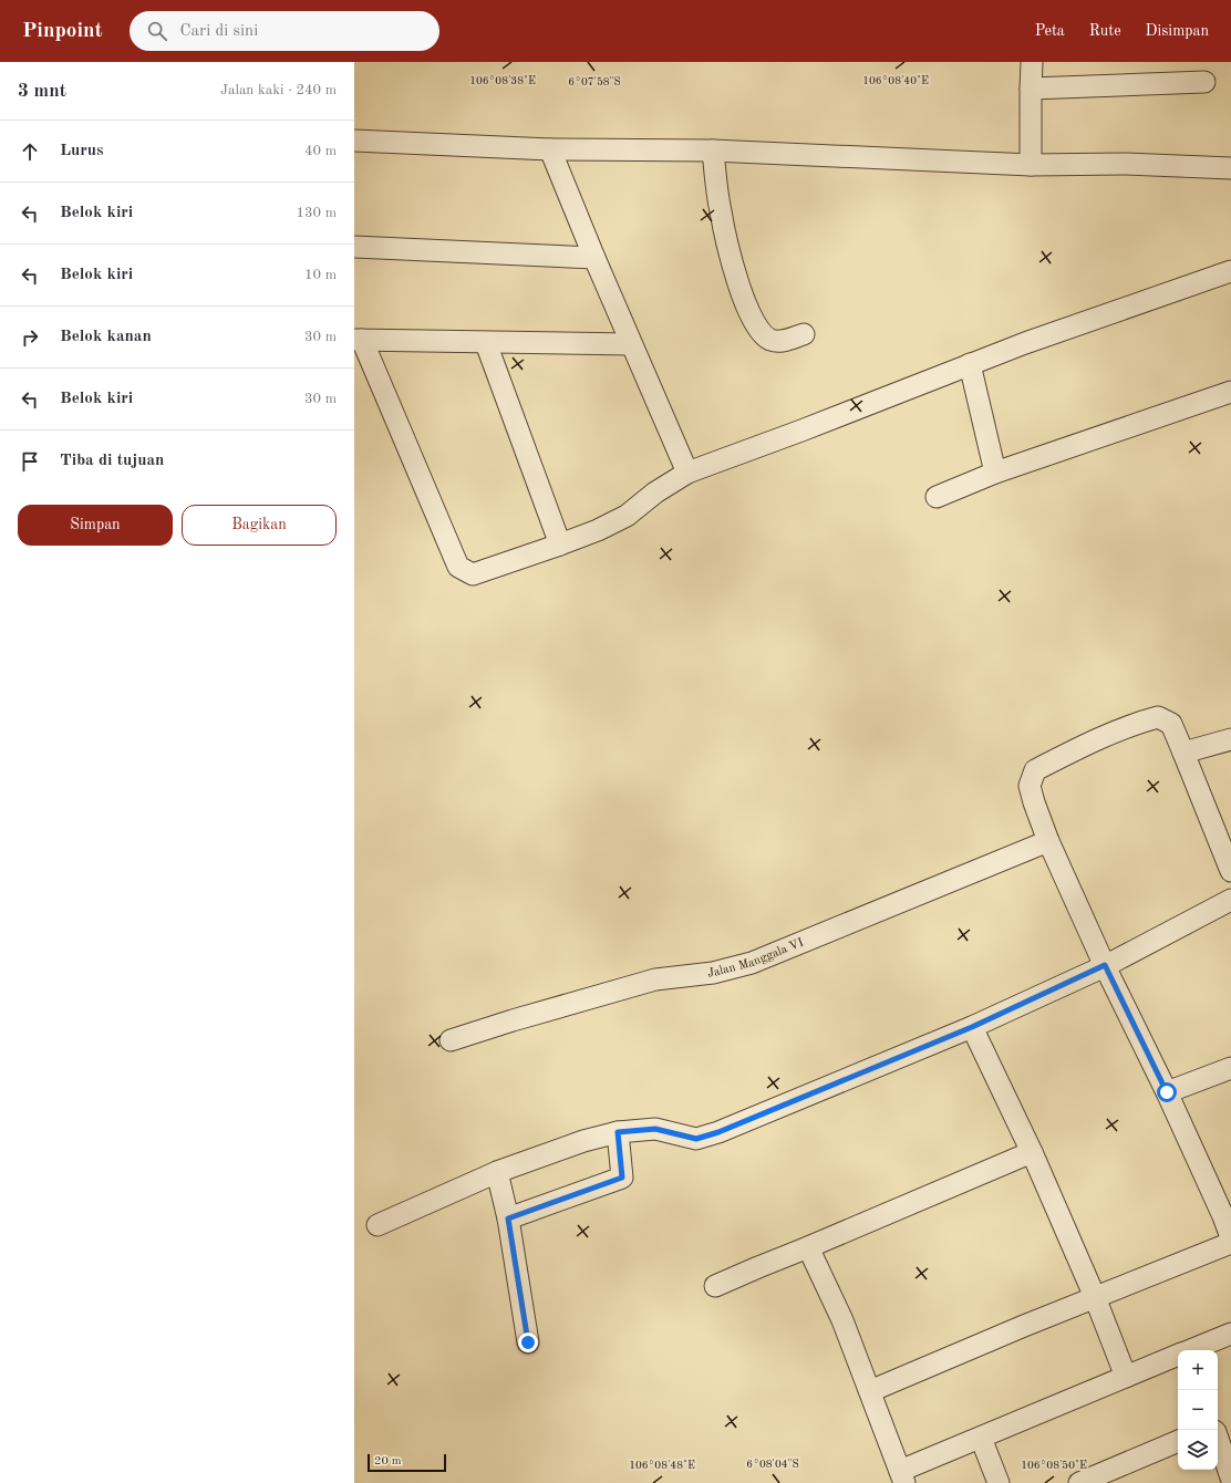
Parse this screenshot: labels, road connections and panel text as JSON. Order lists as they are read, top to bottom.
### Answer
{
  "streets": {
    "street": ["Jalan Manggala VI"]
  },
  "scale_bar": "20 m",
  "page": {
    "header": "Pinpoint",
    "search": "Cari di sini",
    "nav": ["Peta", "Rute", "Disimpan"],
    "heading": ["3 mnt", "Jalan kaki · 240 m"],
    "list": [
      ["Lurus", "40 m"],
      ["Belok kiri", "130 m"],
      ["Belok kiri", "10 m"],
      ["Belok kanan", "30 m"],
      ["Belok kiri", "30 m"],
      "Tiba di tujuan"
    ],
    "buttons": ["Simpan", "Bagikan"],
    "map_buttons": ["+", "−"],
    "scale": "20 m"
  },
  "coordinates": [
    "106°08'38\"E",
    "106°08'40\"E",
    "6°07'58\"S",
    "6°08'04\"S",
    "106°08'48\"E",
    "106°08'50\"E"
  ]
}
